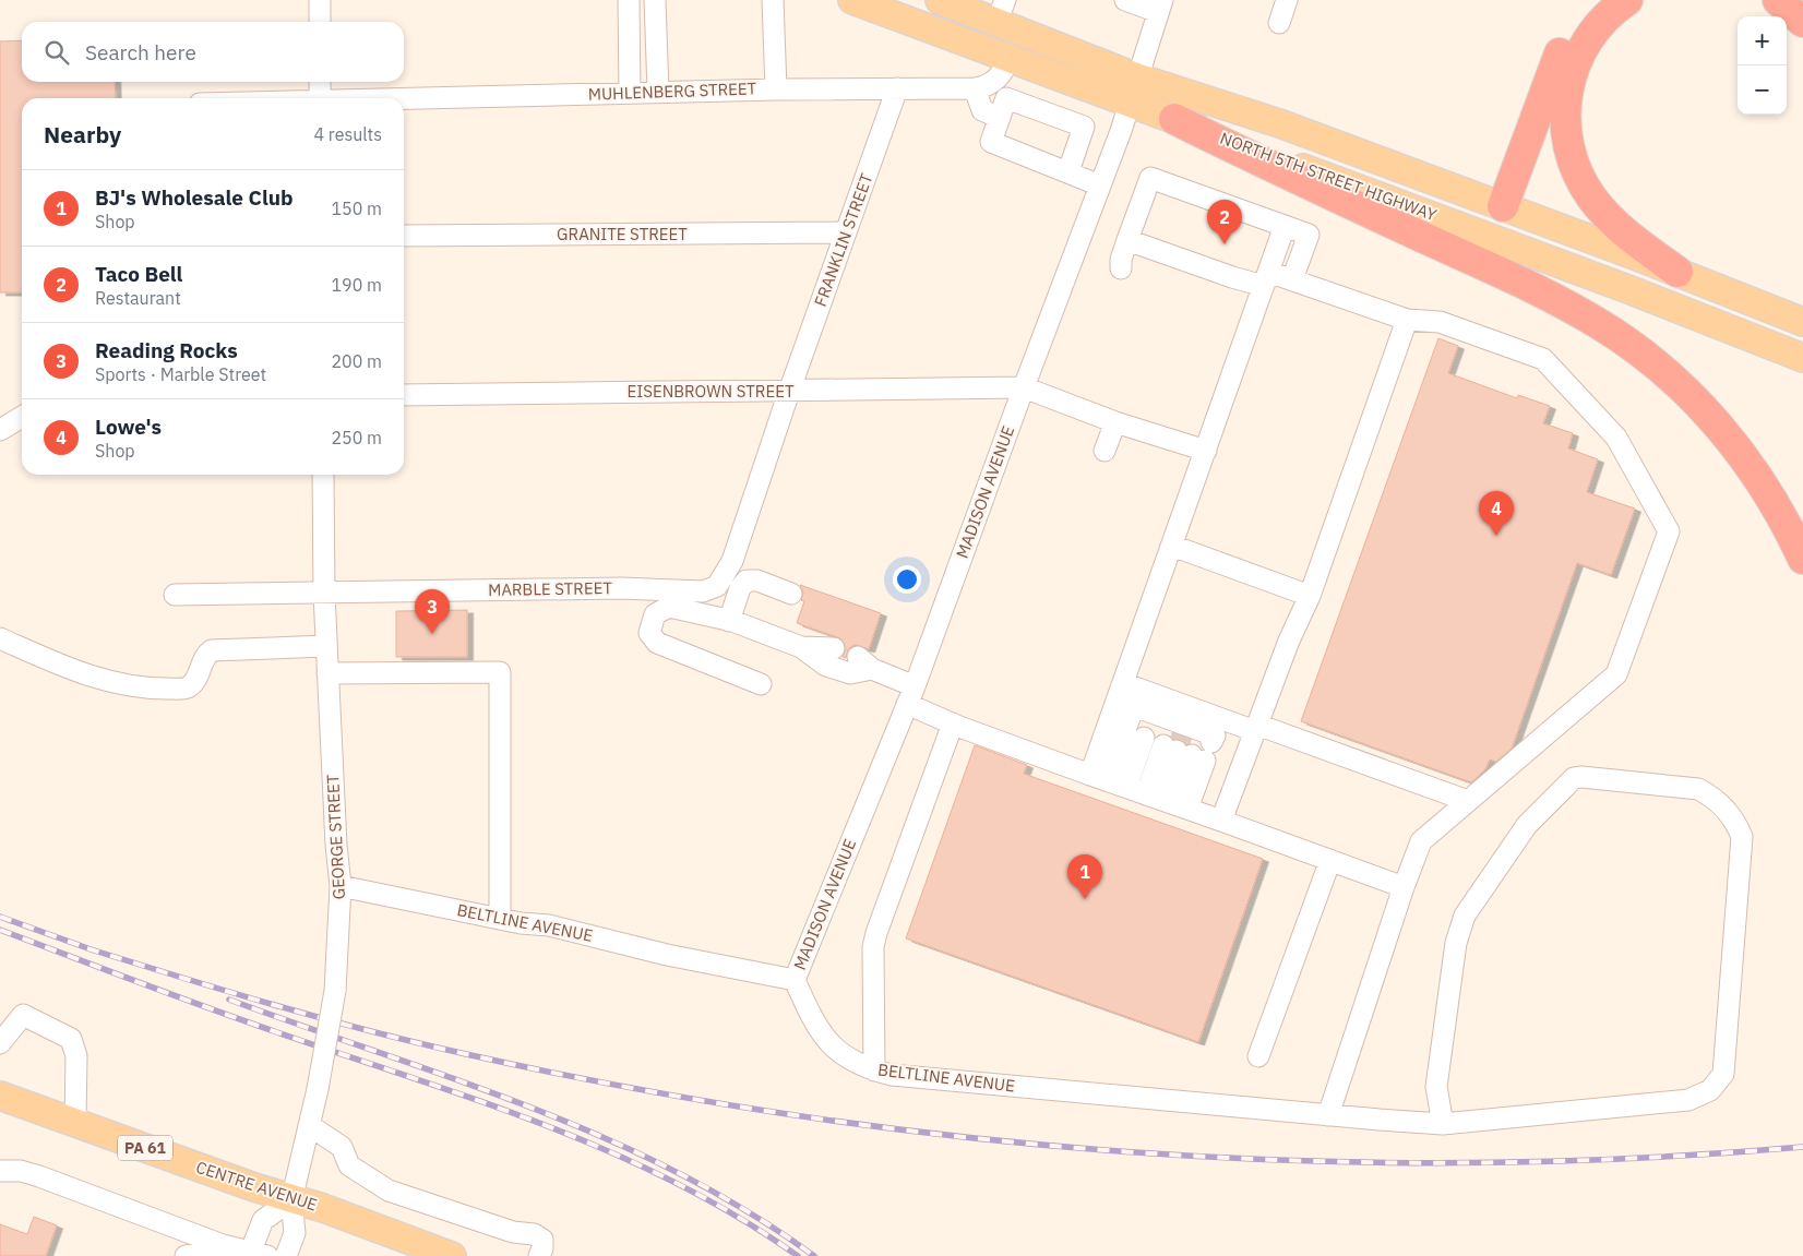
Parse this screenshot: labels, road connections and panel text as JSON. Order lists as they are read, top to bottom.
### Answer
{
  "streets": {
    "main road": ["NORTH 5TH STREET HIGHWAY", "PA 61", "CENTRE AVENUE"],
    "street": [
      "MUHLENBERG STREET",
      "GRANITE STREET",
      "FRANKLIN STREET",
      "EISENBROWN STREET",
      "MADISON AVENUE",
      "MARBLE STREET",
      "GEORGE STREET",
      "BELTLINE AVENUE"
    ]
  },
  "crossings": [
    ["MUHLENBERG STREET", "NORTH 5TH STREET HIGHWAY"],
    ["MUHLENBERG STREET", "FRANKLIN STREET"],
    ["NORTH 5TH STREET HIGHWAY", "MADISON AVENUE"],
    ["GRANITE STREET", "FRANKLIN STREET"],
    ["FRANKLIN STREET", "EISENBROWN STREET"],
    ["FRANKLIN STREET", "MARBLE STREET"],
    ["EISENBROWN STREET", "MADISON AVENUE"],
    ["EISENBROWN STREET", "MARBLE STREET"],
    ["MADISON AVENUE", "BELTLINE AVENUE"],
    ["MARBLE STREET", "GEORGE STREET"],
    ["GEORGE STREET", "BELTLINE AVENUE"],
    ["GEORGE STREET", "CENTRE AVENUE"]
  ],
  "page": {
    "map_buttons": ["+", "−"],
    "search": "Search here",
    "heading": ["Nearby", "4 results"],
    "list": [
      {
        "mark": "1",
        "name": "BJ's Wholesale Club",
        "note": "Shop",
        "value": "150 m"
      },
      {
        "mark": "2",
        "name": "Taco Bell",
        "note": "Restaurant",
        "value": "190 m"
      },
      {
        "mark": "3",
        "name": "Reading Rocks",
        "note": "Sports · Marble Street",
        "value": "200 m"
      },
      {
        "mark": "4",
        "name": "Lowe's",
        "note": "Shop",
        "value": "250 m"
      }
    ],
    "pins": [
      "2",
      "4",
      "3",
      "1"
    ]
  }
}
